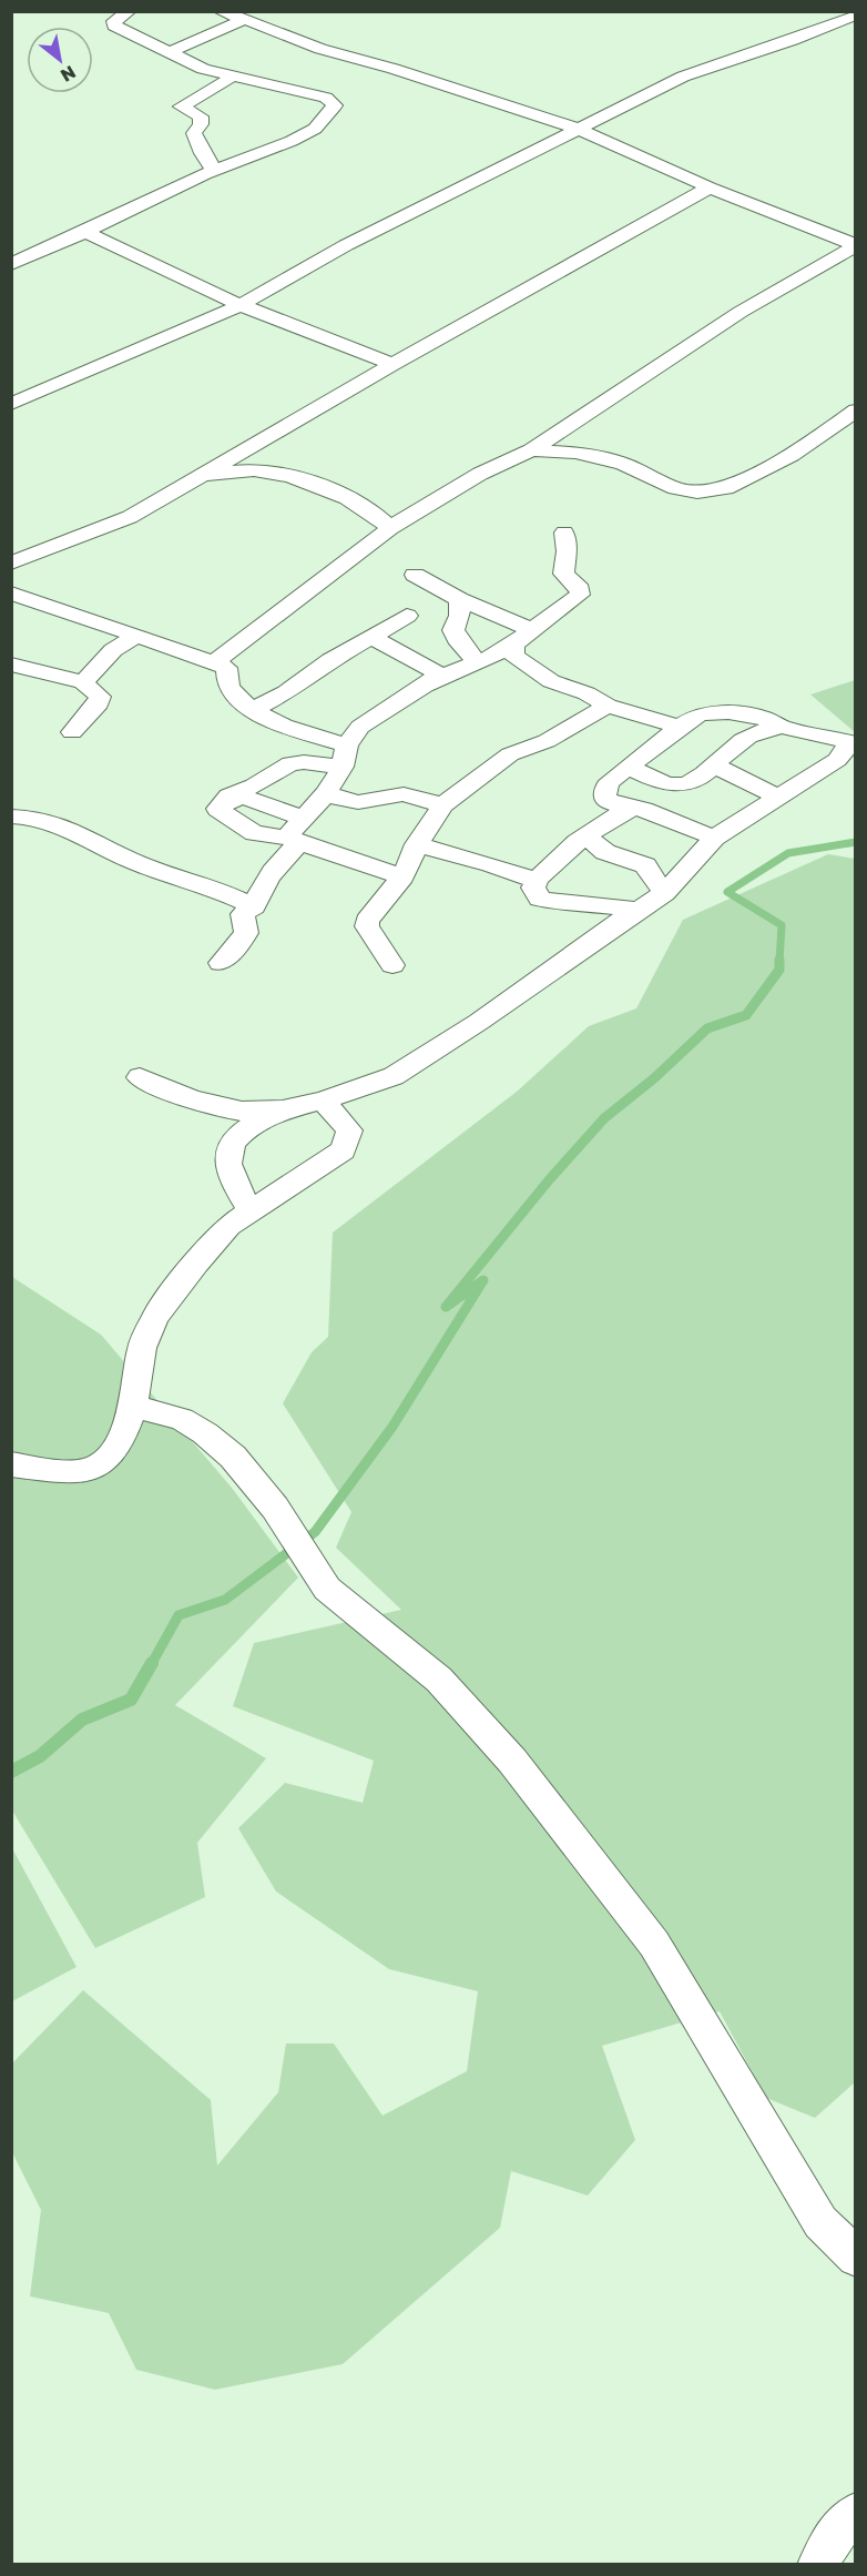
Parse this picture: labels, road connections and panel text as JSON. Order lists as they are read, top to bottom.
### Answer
{
  "north": "bottom right"
}
